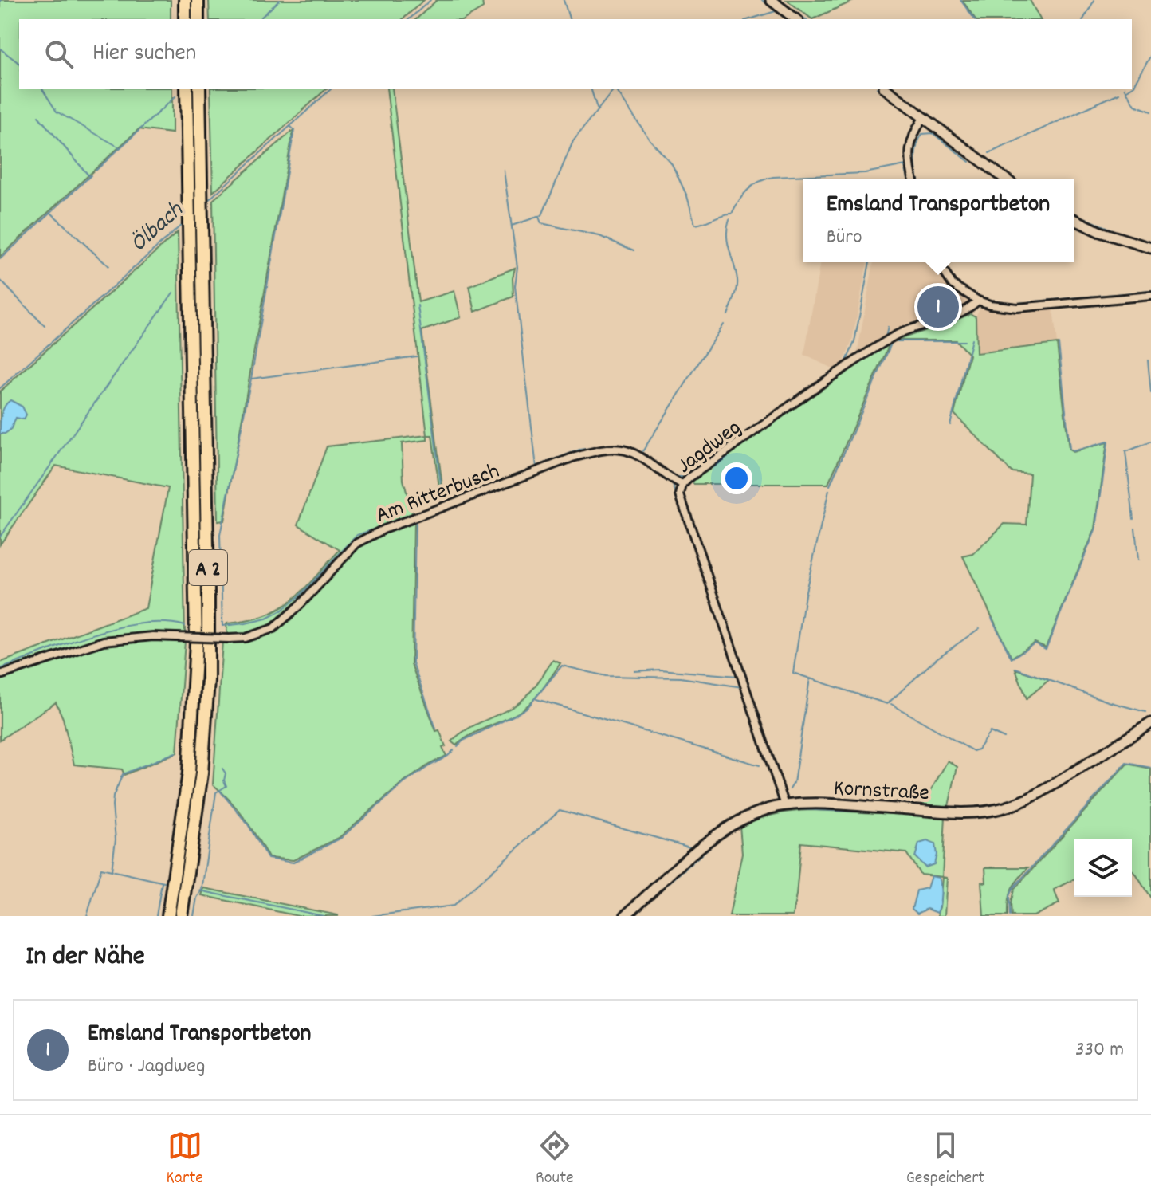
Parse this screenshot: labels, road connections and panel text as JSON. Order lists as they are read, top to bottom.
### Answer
{
  "streets": {
    "highway": ["A 2"],
    "street": ["Jagdweg", "Am Ritterbusch", "Kornstraße"]
  },
  "crossings": [
    ["Jagdweg", "Am Ritterbusch"],
    ["Jagdweg", "Kornstraße"]
  ],
  "water": ["Ölbach"],
  "page": {
    "search": "Hier suchen",
    "popup": ["Emsland Transportbeton", "Büro"],
    "pins": "1",
    "heading": "In der Nähe",
    "list": [
      {
        "mark": "1",
        "name": "Emsland Transportbeton",
        "note": "Büro · Jagdweg",
        "value": "330 m"
      }
    ],
    "nav": ["Karte", "Route", "Gespeichert"]
  }
}
